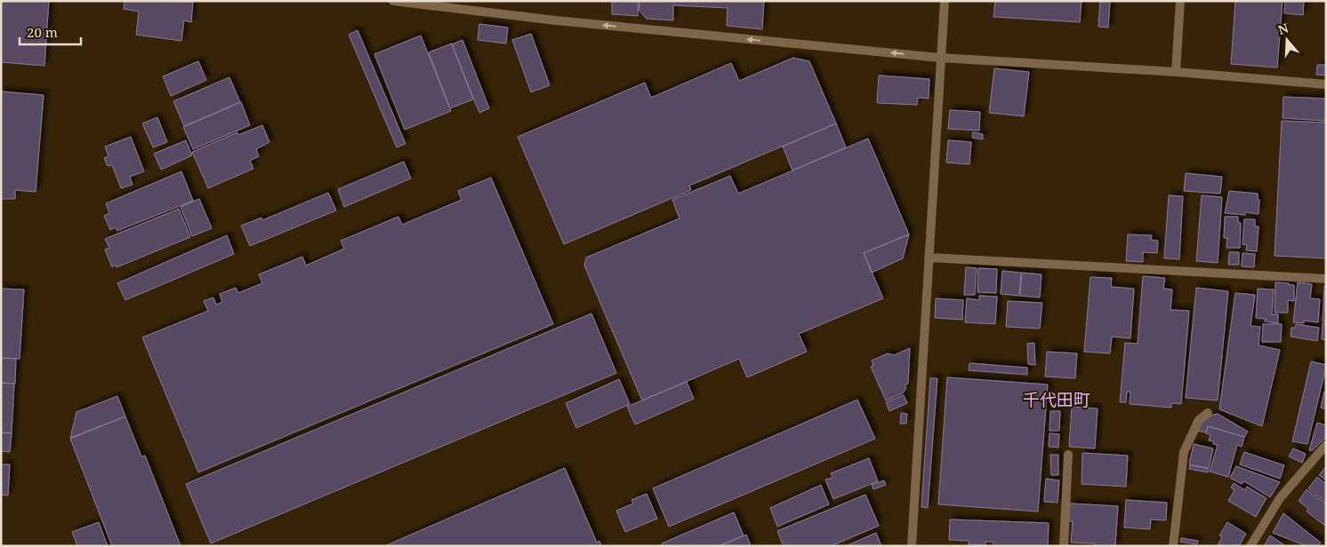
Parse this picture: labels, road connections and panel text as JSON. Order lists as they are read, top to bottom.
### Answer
{
  "districts": ["千代田町"],
  "scale_bar": "20 m",
  "north": "top"
}
